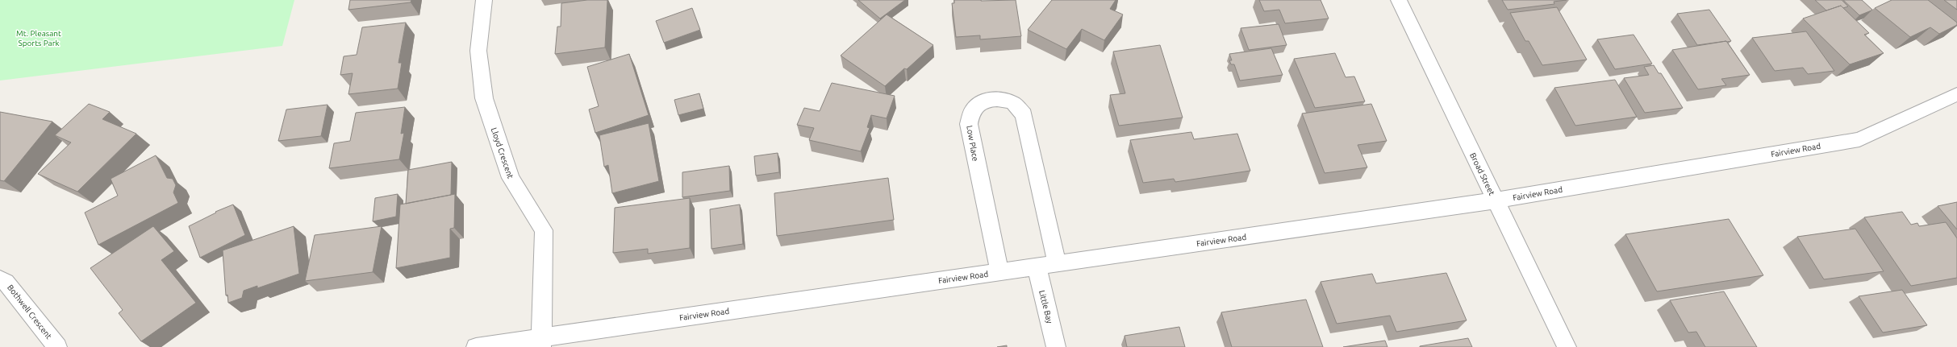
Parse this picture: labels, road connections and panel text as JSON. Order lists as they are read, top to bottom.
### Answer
{
  "streets": {
    "street": [
      "Low Place",
      "Fairview Road",
      "Lloyd Crescent",
      "Broad Street",
      "Little Bay",
      "Bothwell Crescent"
    ]
  },
  "crossings": [
    ["Low Place", "Fairview Road"],
    ["Fairview Road", "Lloyd Crescent"],
    ["Fairview Road", "Broad Street"],
    ["Fairview Road", "Little Bay"]
  ],
  "parks": ["Mt. Pleasant Sports Park"]
}
